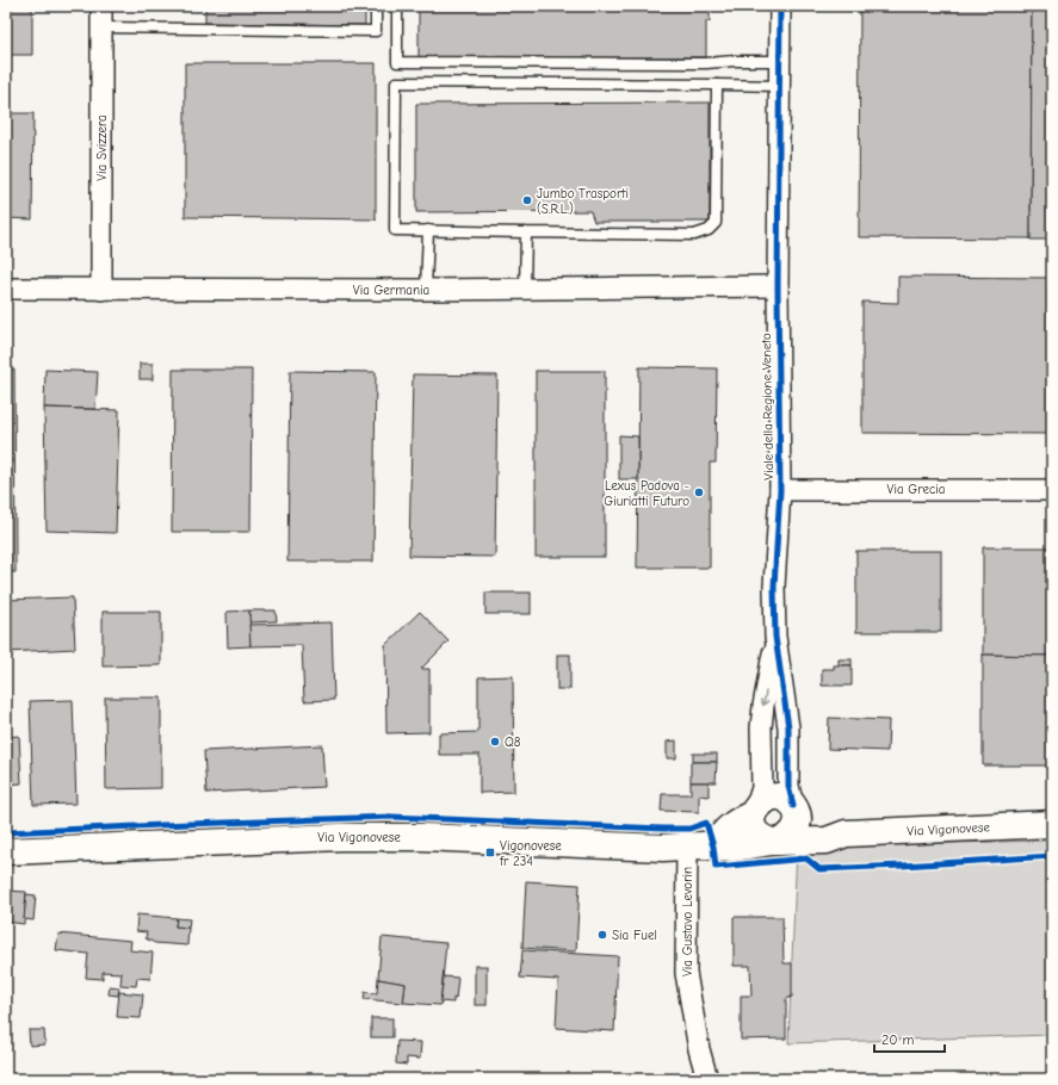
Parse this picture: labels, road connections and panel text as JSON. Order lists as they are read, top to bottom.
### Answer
{
  "streets": {
    "main road": ["Via Vigonovese"],
    "street": [
      "Via Svizzera",
      "Via Germania",
      "Viale della Regione Veneto",
      "Via Grecia",
      "Via Gustavo Levorin"
    ]
  },
  "crossings": [
    ["Via Svizzera", "Via Germania"],
    ["Via Germania", "Viale della Regione Veneto"],
    ["Viale della Regione Veneto", "Via Grecia"],
    ["Viale della Regione Veneto", "Via Vigonovese"],
    ["Via Vigonovese", "Via Gustavo Levorin"]
  ],
  "places": {
    "other": [
      "Jumbo Trasporti (S.R.L.)",
      "Lexus Padova - Giuriatti Futuro",
      "Q8",
      "Sia Fuel"
    ],
    "transit": ["Vigonovese fr 234"]
  },
  "scale_bar": "20 m"
}
